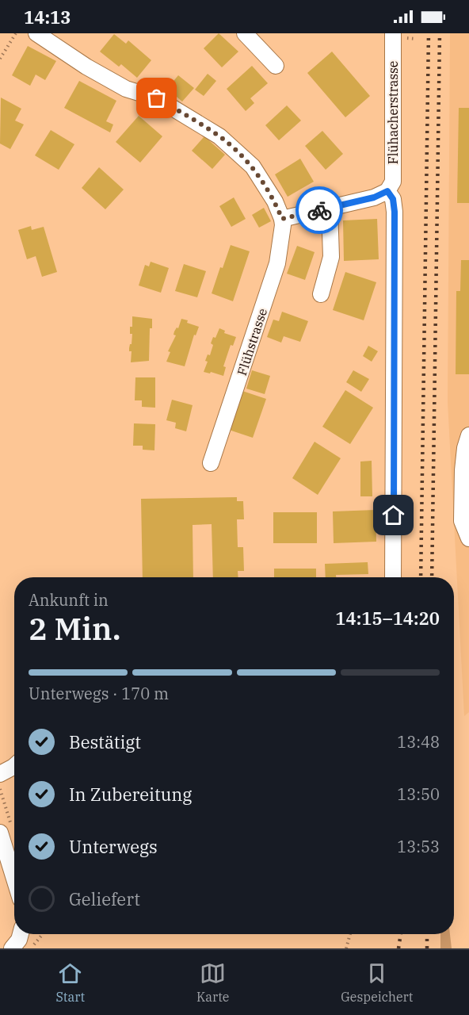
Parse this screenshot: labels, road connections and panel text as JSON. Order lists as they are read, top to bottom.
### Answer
{
  "streets": {
    "street": ["Flühacherstrasse", "Flühstrasse"]
  },
  "page": {
    "status": "14:13",
    "heading": ["2 Min.", "Ankunft in", "14:15–14:20"],
    "bar": "Unterwegs · 170 m",
    "list": [
      ["Bestätigt", "13:48"],
      ["In Zubereitung", "13:50"],
      ["Unterwegs", "13:53"],
      "Geliefert"
    ],
    "tabs": ["Start", "Karte", "Gespeichert"]
  }
}
